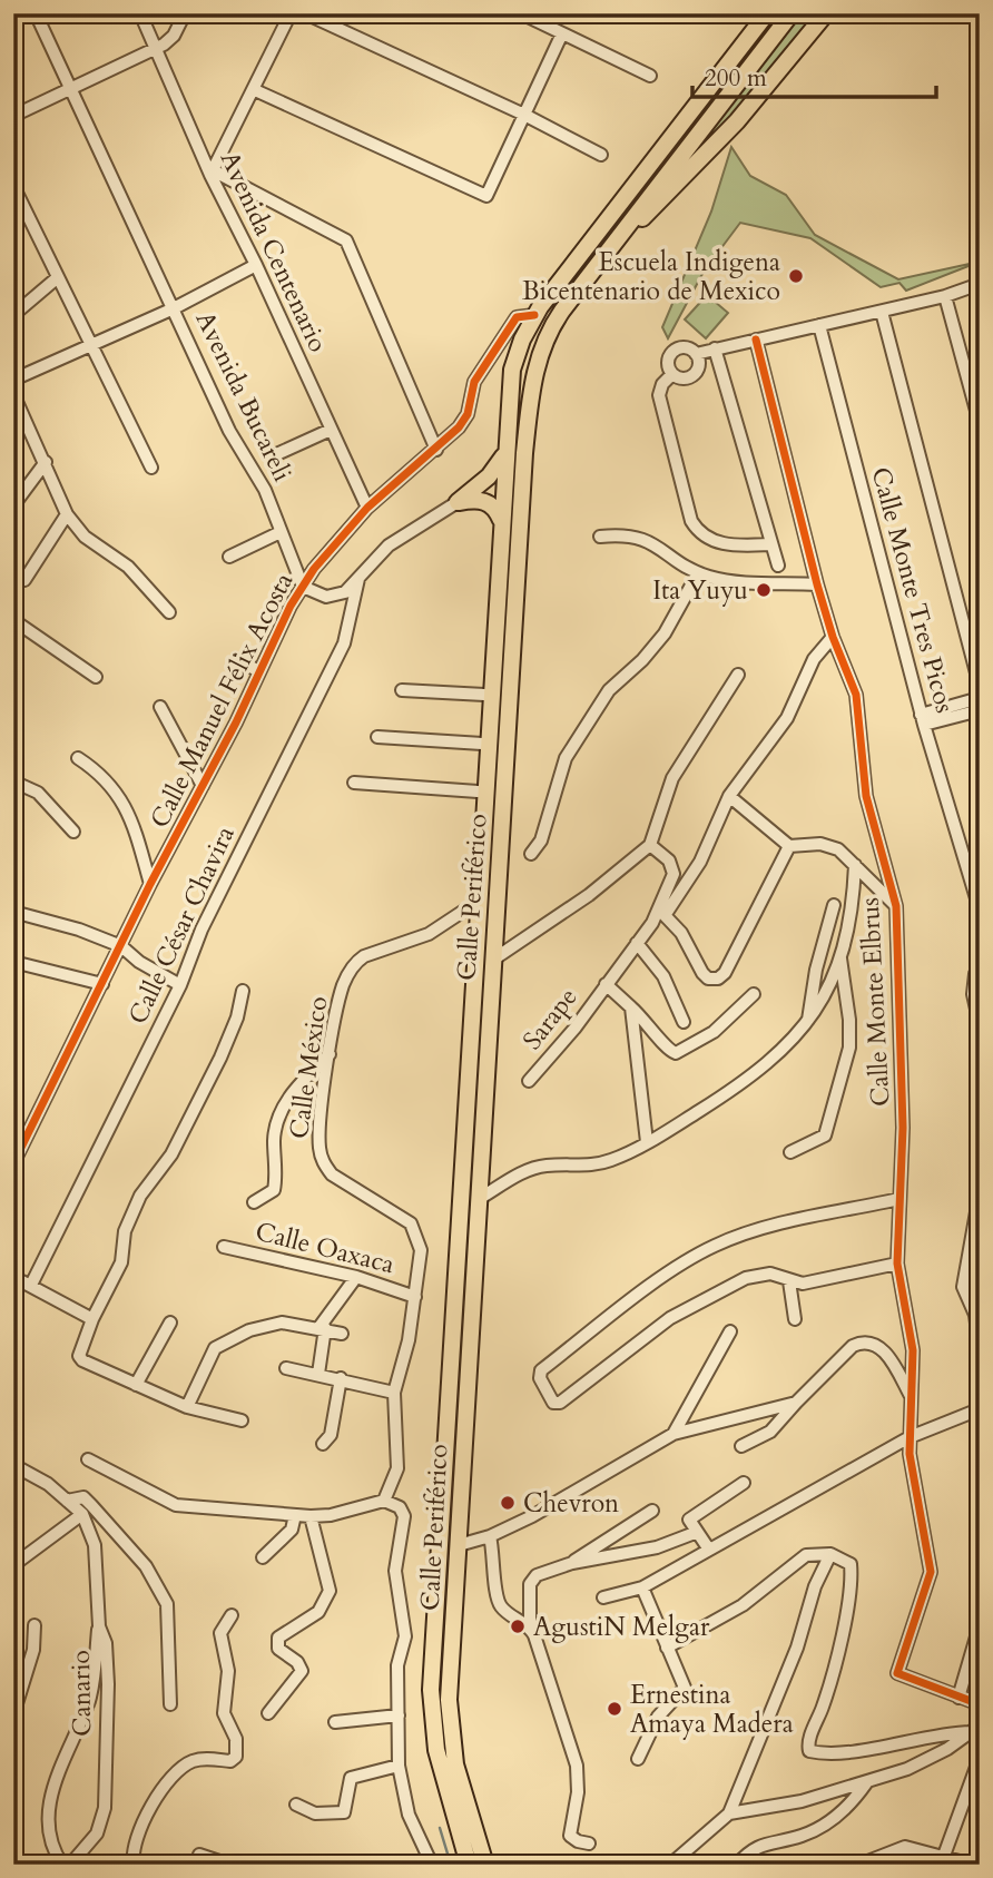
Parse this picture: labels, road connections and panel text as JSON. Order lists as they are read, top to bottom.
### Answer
{
  "streets": {
    "highway": ["Calle Periférico"],
    "street": [
      "Avenida Centenario",
      "Avenida Bucareli",
      "Calle Monte Tres Picos",
      "Calle Manuel Félix Acosta",
      "Calle César Chavira",
      "Calle Monte Elbrus",
      "Sarape",
      "Calle México",
      "Calle Oaxaca",
      "Canario"
    ]
  },
  "crossings": [
    ["Avenida Centenario", "Calle Manuel Félix Acosta"],
    ["Avenida Bucareli", "Calle Manuel Félix Acosta"],
    ["Calle Manuel Félix Acosta", "Calle Periférico"],
    ["Calle Periférico", "Calle México"],
    ["Calle México", "Calle Oaxaca"]
  ],
  "places": [
    "Escuela Indigena Bicentenario de Mexico",
    "Ita Yuyu",
    "Chevron",
    "AgustiN Melgar",
    "Ernestina Amaya Madera"
  ],
  "scale_bar": "200 m"
}
